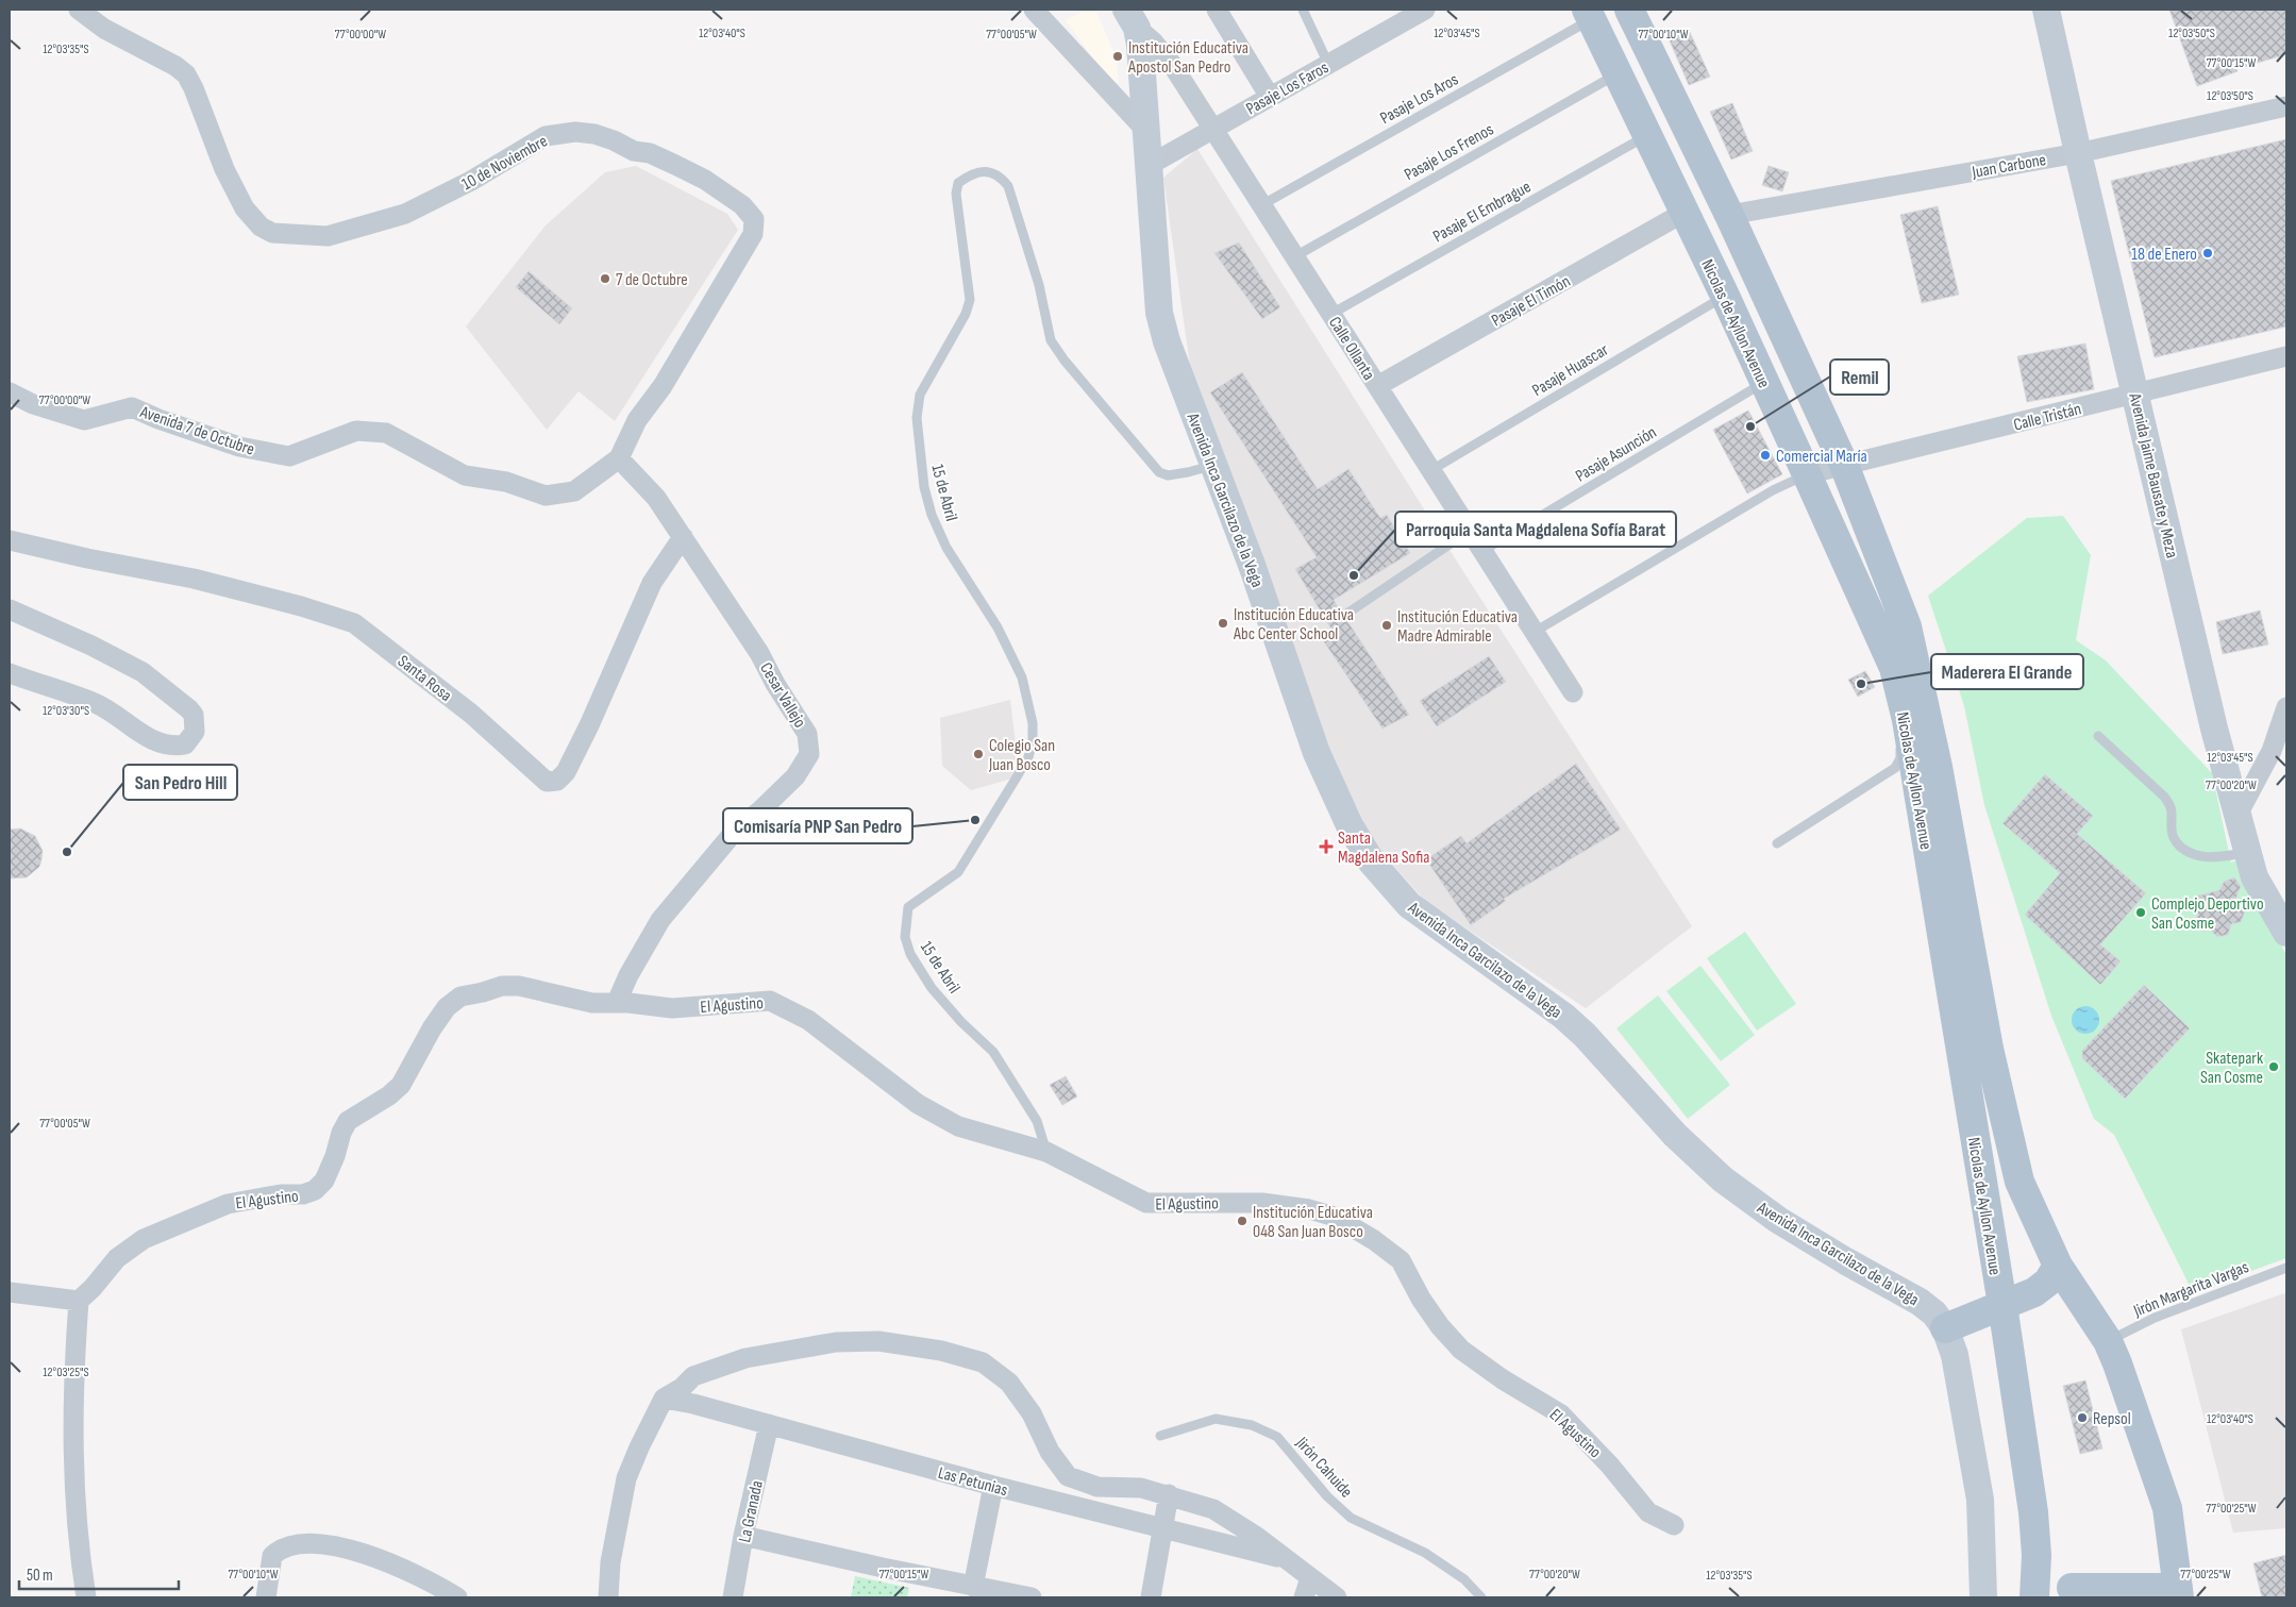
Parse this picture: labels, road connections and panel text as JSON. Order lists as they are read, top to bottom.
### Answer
{
  "streets": {
    "main road": ["Nicolas de Ayllon Avenue"],
    "street": [
      "Pasaje Los Faros",
      "10 de Noviembre",
      "Juan Carbone",
      "Pasaje El Timón",
      "Calle Ollanta",
      "Calle Tristán",
      "Avenida 7 de Octubre",
      "Avenida Jaime Bausate y Meza",
      "Avenida Inca Garcilazo de la Vega",
      "Santa Rosa",
      "Cesar Vallejo",
      "El Agustino",
      "Las Petunias",
      "La Granada"
    ],
    "lane": [
      "Pasaje Los Aros",
      "Pasaje Los Frenos",
      "Pasaje El Embrague",
      "Pasaje Huascar",
      "Pasaje Asunción",
      "15 de Abril",
      "Jirón Margarita Vargas",
      "Jirón Cahuide"
    ]
  },
  "crossings": [
    ["Pasaje Los Faros", "Calle Ollanta"],
    ["Pasaje Los Faros", "Avenida Inca Garcilazo de la Vega"],
    ["Pasaje Los Aros", "Nicolas de Ayllon Avenue"],
    ["Pasaje Los Aros", "Calle Ollanta"],
    ["Pasaje Los Frenos", "Nicolas de Ayllon Avenue"],
    ["Pasaje Los Frenos", "Calle Ollanta"],
    ["10 de Noviembre", "Avenida 7 de Octubre"],
    ["10 de Noviembre", "Cesar Vallejo"],
    ["Juan Carbone", "Nicolas de Ayllon Avenue"],
    ["Juan Carbone", "Avenida Jaime Bausate y Meza"],
    ["Pasaje El Embrague", "Nicolas de Ayllon Avenue"],
    ["Pasaje El Embrague", "Calle Ollanta"],
    ["Pasaje El Timón", "Nicolas de Ayllon Avenue"],
    ["Pasaje El Timón", "Calle Ollanta"],
    ["Nicolas de Ayllon Avenue", "Pasaje Huascar"],
    ["Nicolas de Ayllon Avenue", "Calle Tristán"],
    ["Nicolas de Ayllon Avenue", "Pasaje Asunción"],
    ["Nicolas de Ayllon Avenue", "Jirón Margarita Vargas"],
    ["Calle Ollanta", "Pasaje Huascar"],
    ["Calle Ollanta", "Pasaje Asunción"],
    ["Calle Ollanta", "Avenida Inca Garcilazo de la Vega"],
    ["Calle Tristán", "Avenida Jaime Bausate y Meza"],
    ["Avenida 7 de Octubre", "Cesar Vallejo"],
    ["15 de Abril", "Avenida Inca Garcilazo de la Vega"],
    ["15 de Abril", "El Agustino"],
    ["Santa Rosa", "Cesar Vallejo"],
    ["Cesar Vallejo", "El Agustino"],
    ["Las Petunias", "La Granada"]
  ],
  "places": {
    "other": [
      "Institución Educativa Apostol San Pedro",
      "18 de Enero",
      "7 de Octubre",
      "Remil",
      "Comercial María",
      "Parroquia Santa Magdalena Sofía Barat",
      "Institución Educativa Abc Center School",
      "Institución Educativa Madre Admirable",
      "Maderera El Grande",
      "Colegio San Juan Bosco",
      "Comisaría PNP San Pedro",
      "San Pedro Hill",
      "Complejo Deportivo San Cosme",
      "Skatepark San Cosme",
      "Institución Educativa 048 San Juan Bosco",
      "Repsol"
    ],
    "health": ["Santa Magdalena Sofia"]
  },
  "scale_bar": "50 m",
  "coordinates": [
    "12°03'40\"S",
    "12°03'45\"S",
    "12°03'50\"S",
    "77°00'00\"W",
    "77°00'05\"W",
    "77°00'10\"W",
    "12°03'35\"S",
    "77°00'15\"W",
    "12°03'30\"S",
    "77°00'20\"W",
    "12°03'25\"S",
    "77°00'25\"W"
  ]
}
